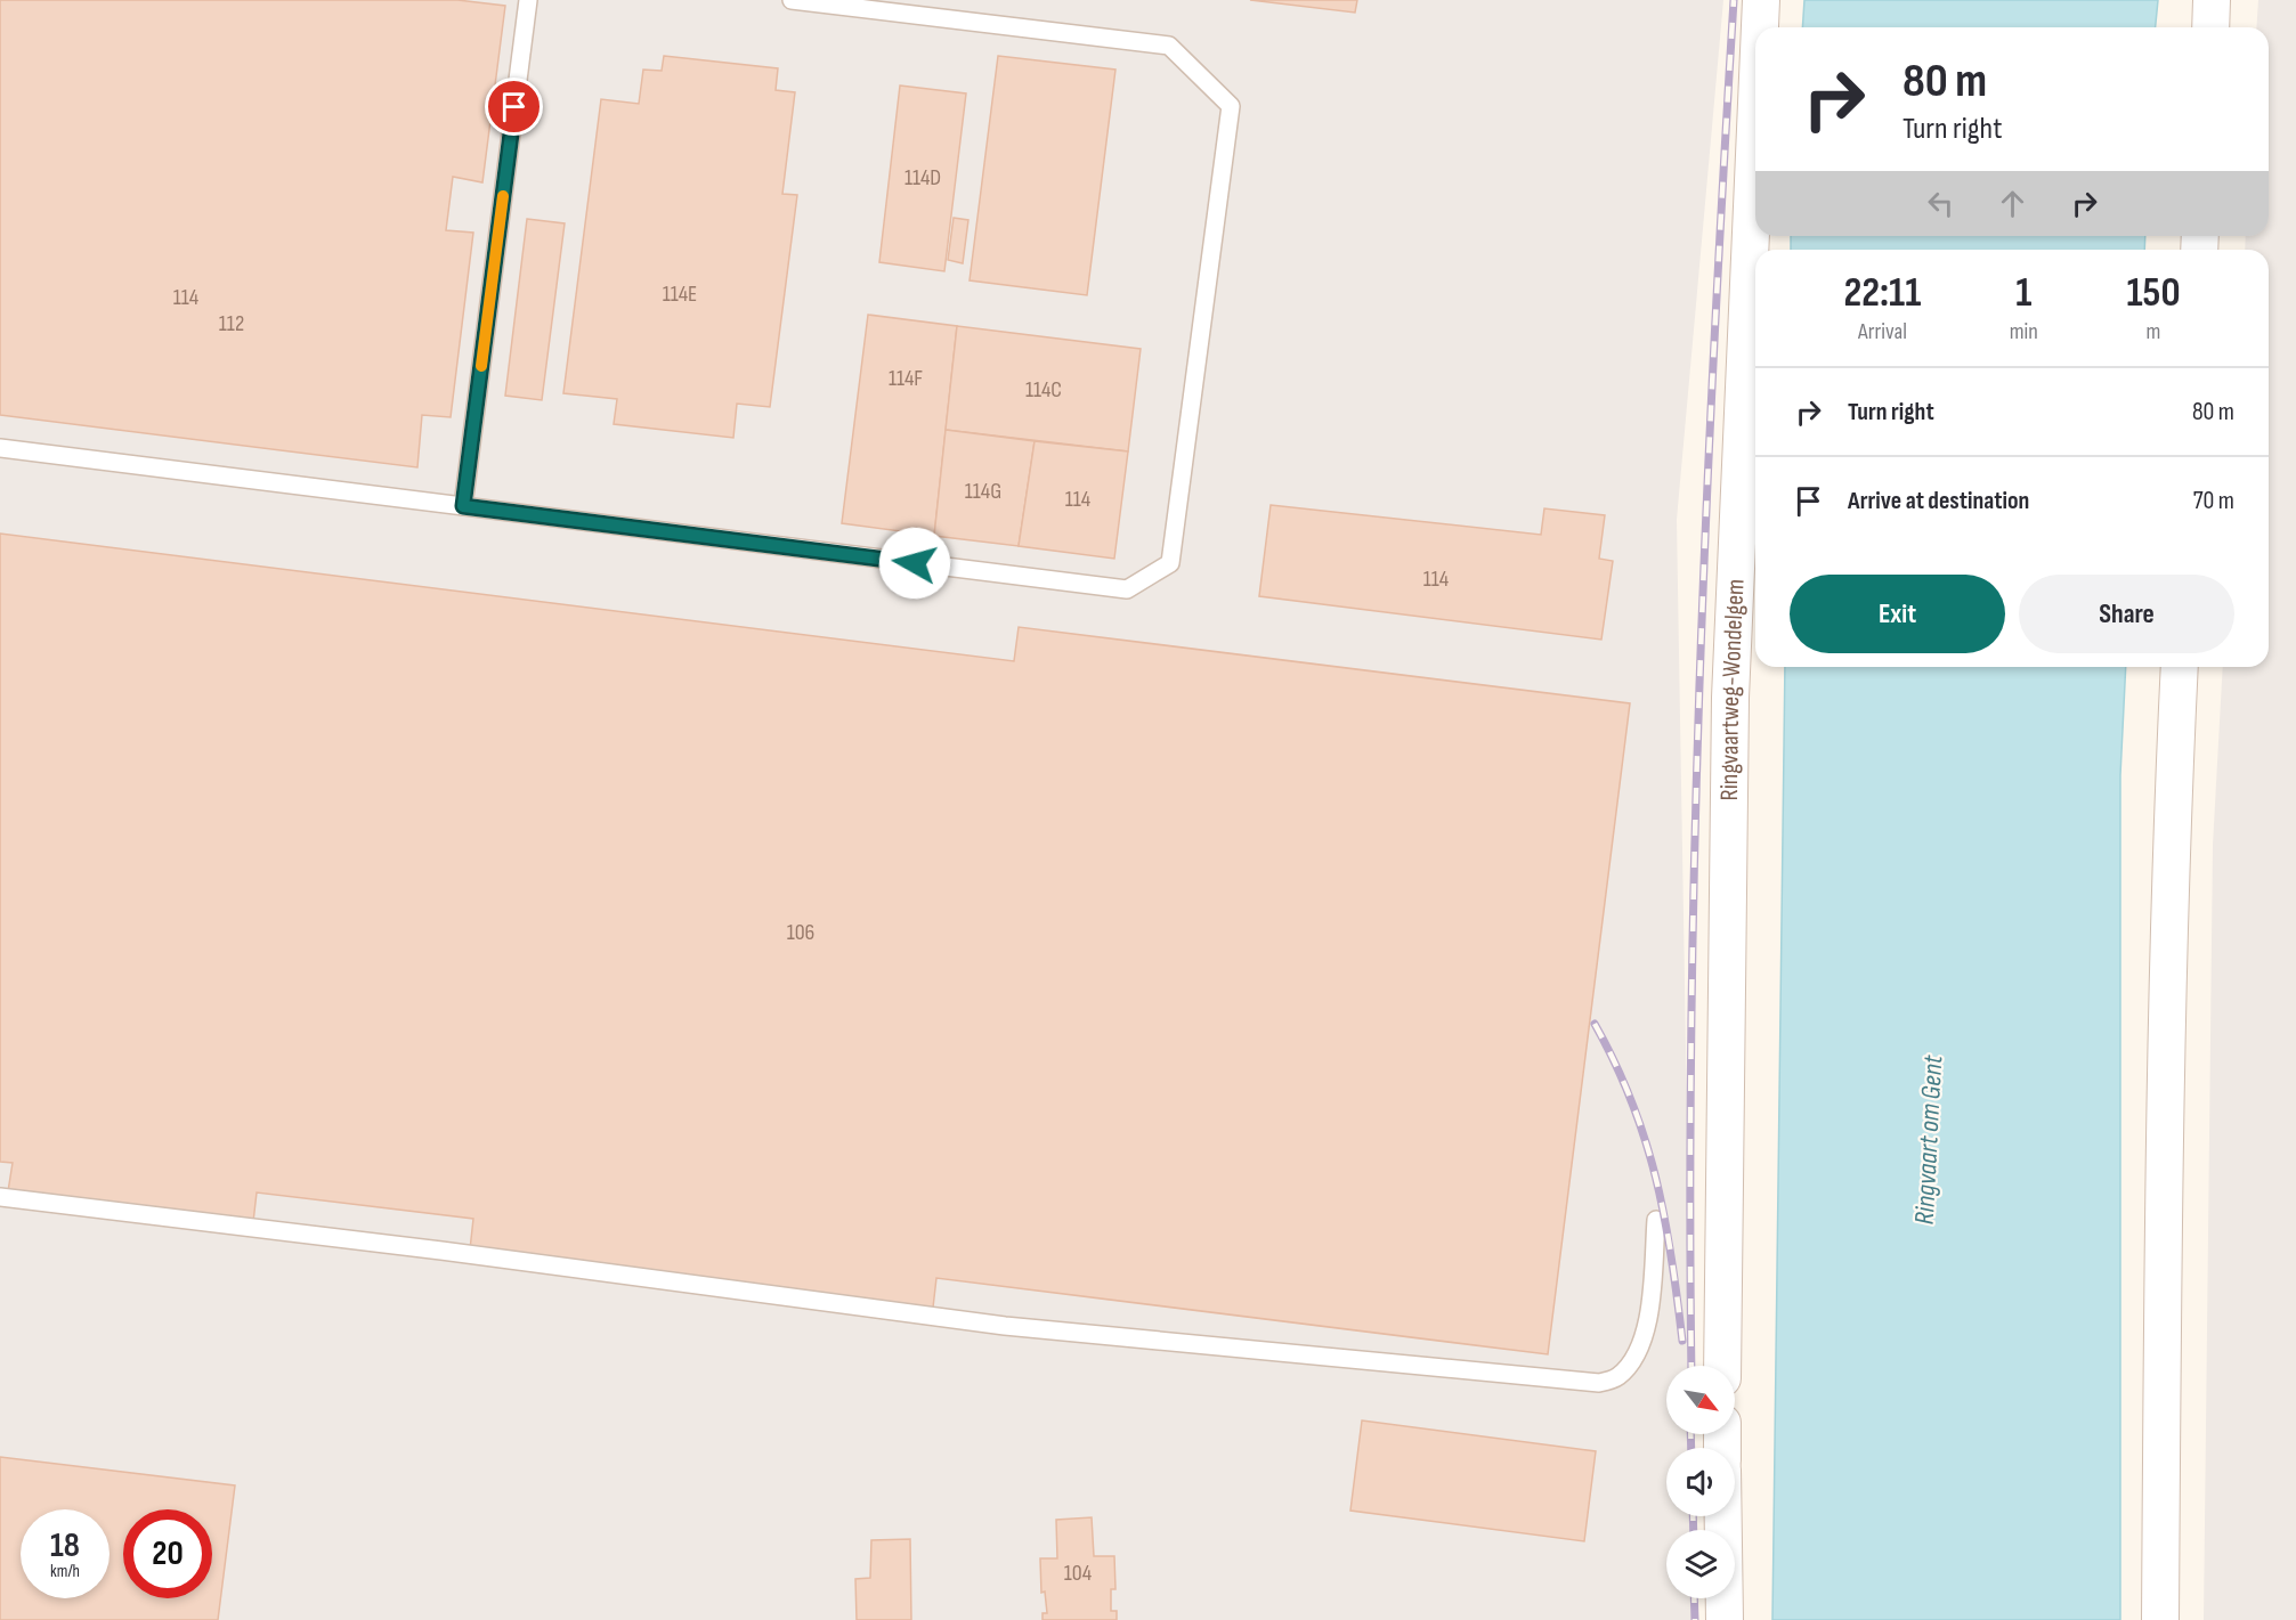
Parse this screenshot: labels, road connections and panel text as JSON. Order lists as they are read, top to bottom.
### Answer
{
  "streets": {
    "street": ["Ringvaartweg-Wondelgem"]
  },
  "water": ["Ringvaart om Gent"],
  "house_numbers": [
    "114D",
    "114E",
    "114",
    "112",
    "114F",
    "114C",
    "114G",
    "114",
    "114",
    "106",
    "104"
  ],
  "north": "bottom right",
  "page": {
    "turn": ["80 m", "Turn right"],
    "eta": [
      "22:11",
      "Arrival",
      "1",
      "min",
      "150",
      "m"
    ],
    "list": [
      {
        "name": "Turn right",
        "value": "80 m"
      },
      {
        "name": "Arrive at destination",
        "value": "70 m"
      }
    ],
    "buttons": ["Exit", "Share"],
    "speed": "18 km/h",
    "limit": "20"
  }
}
